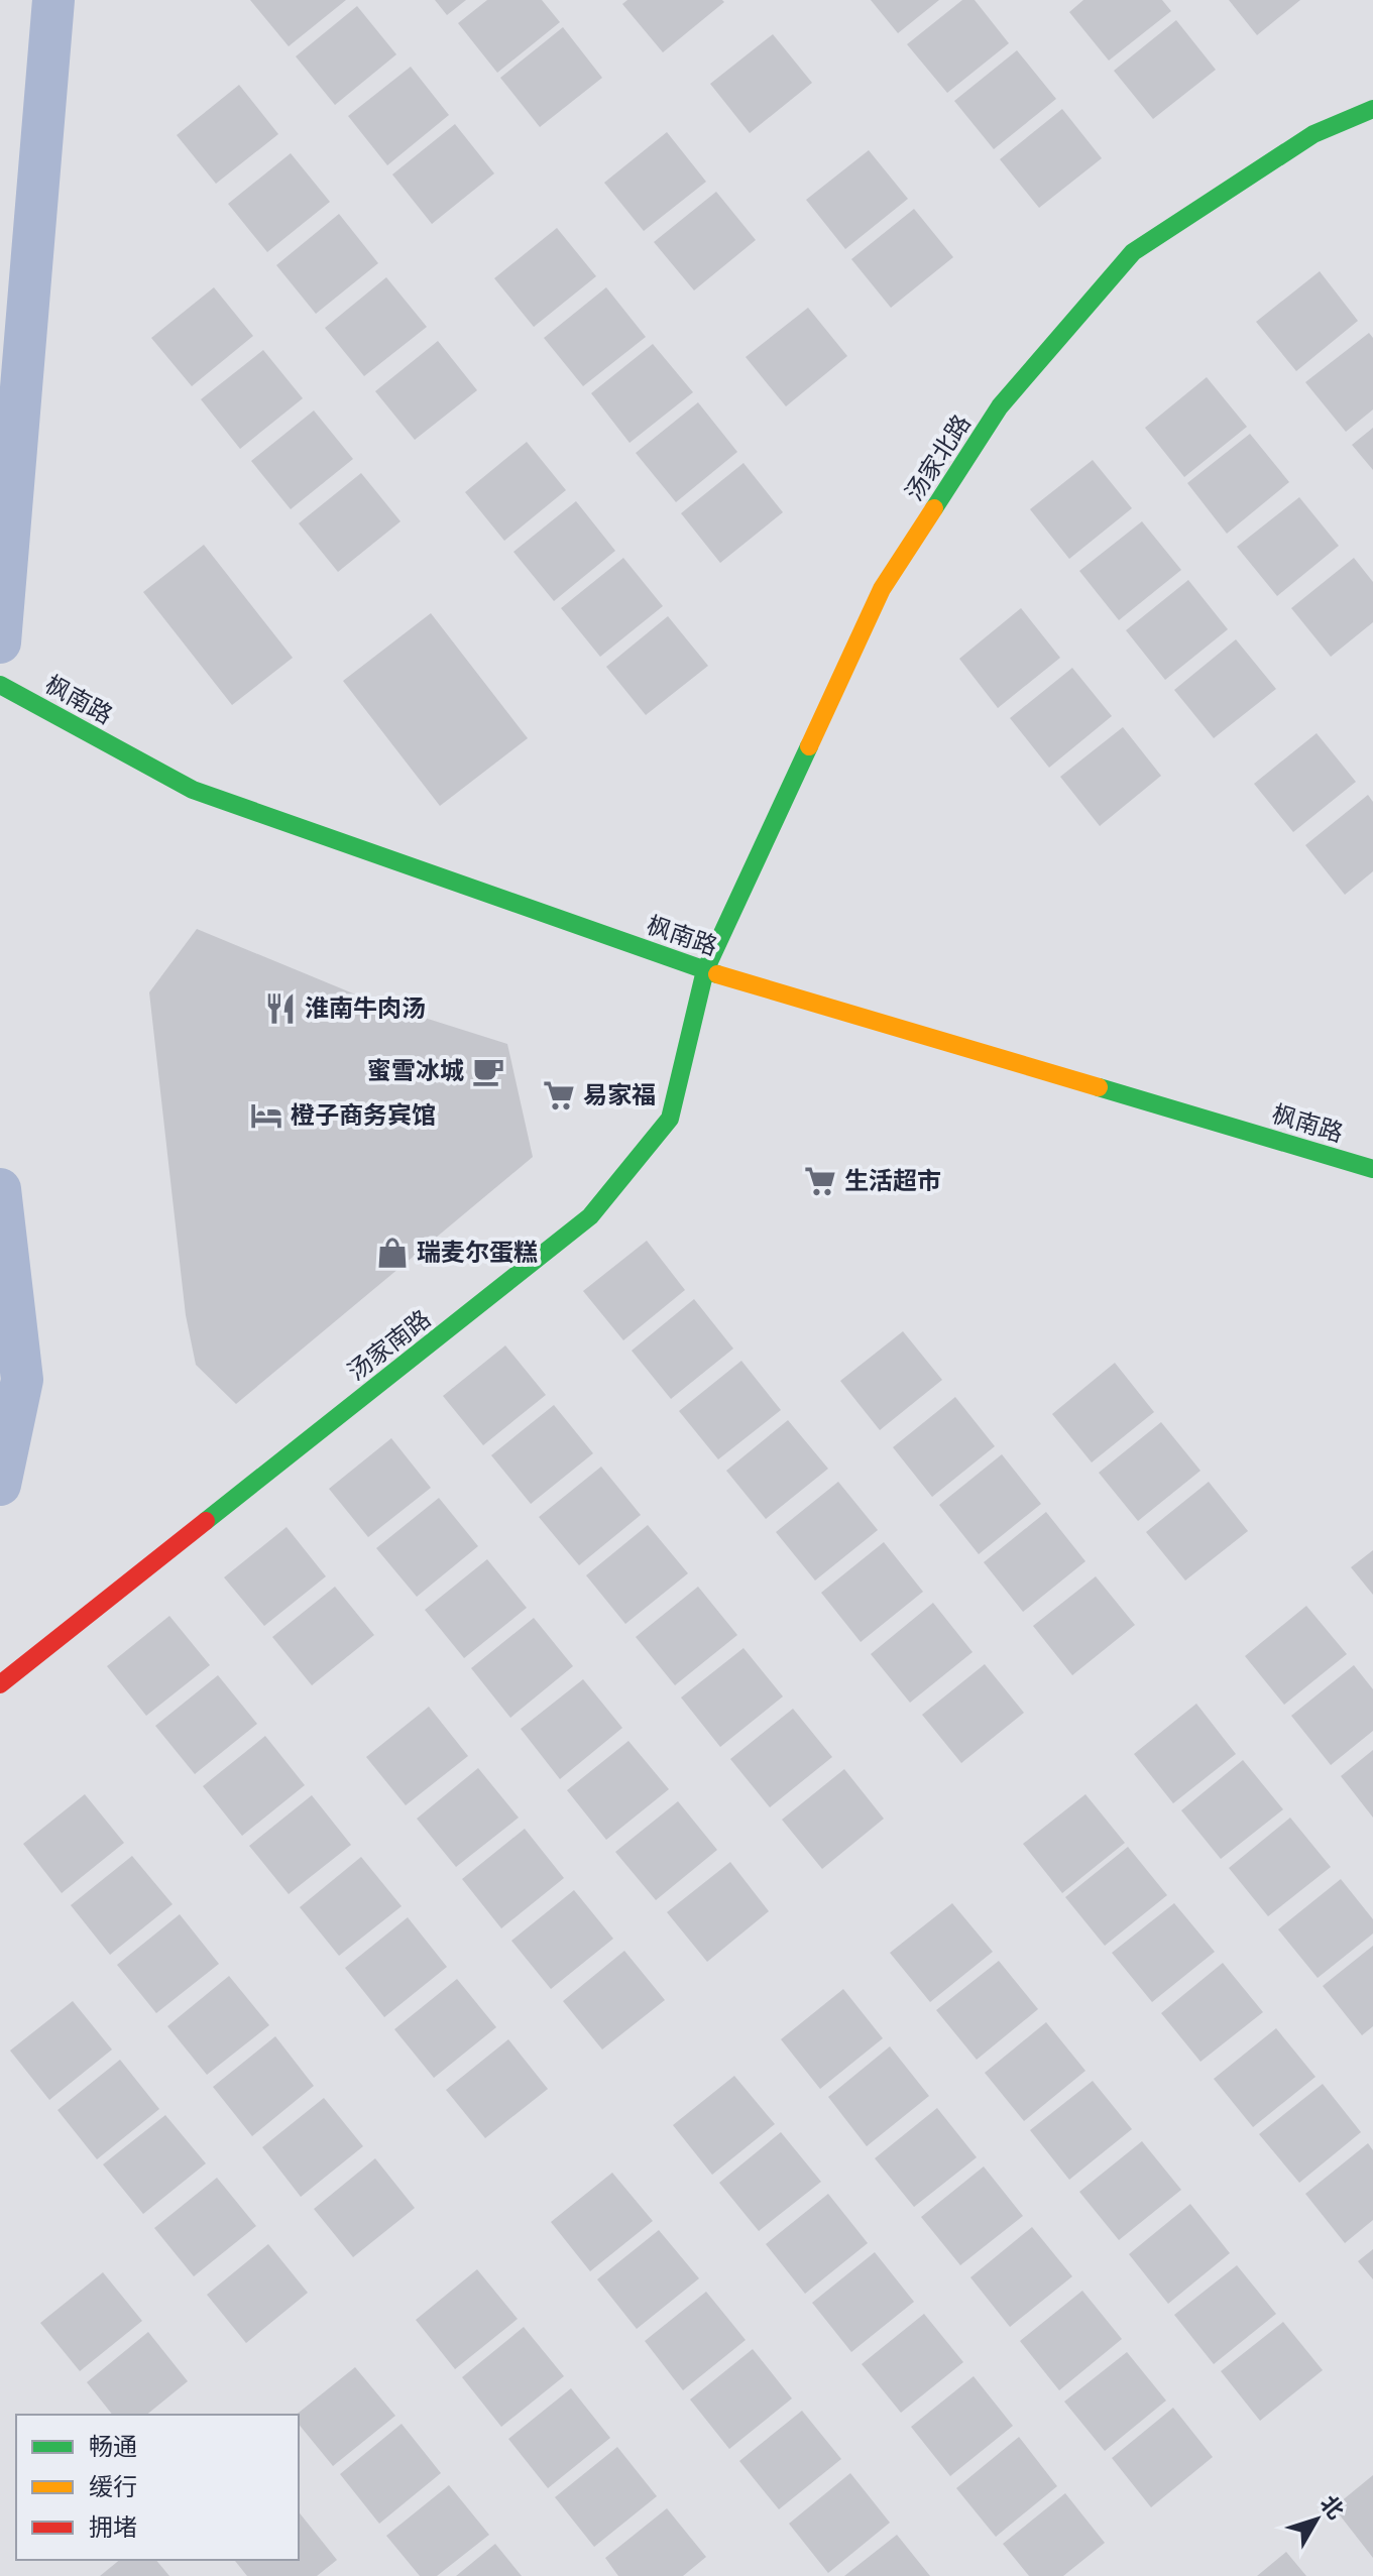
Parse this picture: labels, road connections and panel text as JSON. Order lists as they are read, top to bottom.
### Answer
{
  "streets": {
    "street": ["汤家北路", "枫南路", "汤家南路"]
  },
  "crossings": [
    ["汤家北路", "枫南路"],
    ["汤家北路", "汤家南路"],
    ["枫南路", "汤家南路"]
  ],
  "places": {
    "restaurant": ["淮南牛肉汤"],
    "cafe": ["蜜雪冰城"],
    "supermarket": ["易家福", "生活超市"],
    "hotel": ["橙子商务宾馆"],
    "shop": ["瑞麦尔蛋糕"]
  },
  "legend": ["畅通", "缓行", "拥堵"],
  "north": "top right"
}
